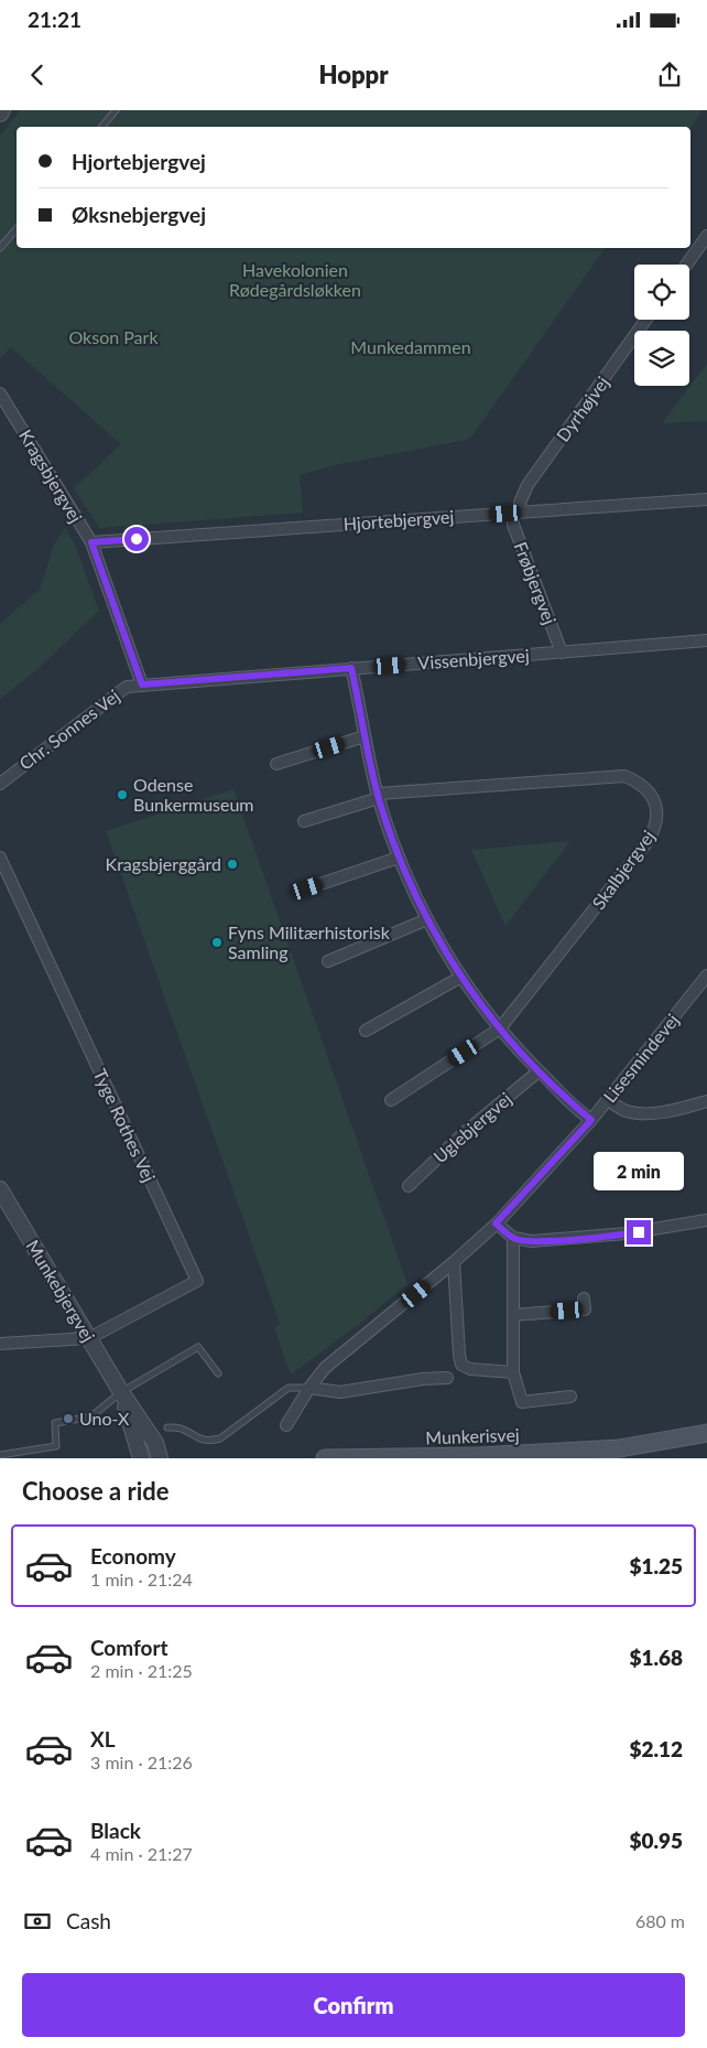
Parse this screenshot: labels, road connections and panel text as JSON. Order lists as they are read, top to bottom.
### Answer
{
  "streets": {
    "main road": ["Munkerisvej"],
    "street": [
      "Dyrhøjvej",
      "Kragsbjergvej",
      "Hjortebjergvej",
      "Frøbjergvej",
      "Vissenbjergvej",
      "Chr. Sonnes Vej",
      "Skalbjergvej",
      "Lisesmindevej",
      "Tyge Rothes Vej",
      "Uglebjergvej",
      "Munkebjergvej"
    ]
  },
  "crossings": [
    ["Dyrhøjvej", "Hjortebjergvej"],
    ["Dyrhøjvej", "Frøbjergvej"],
    ["Kragsbjergvej", "Hjortebjergvej"],
    ["Kragsbjergvej", "Vissenbjergvej"],
    ["Kragsbjergvej", "Chr. Sonnes Vej"],
    ["Hjortebjergvej", "Frøbjergvej"],
    ["Frøbjergvej", "Vissenbjergvej"],
    ["Vissenbjergvej", "Chr. Sonnes Vej"],
    ["Tyge Rothes Vej", "Munkebjergvej"]
  ],
  "parks": ["Havekolonien Rødegårdsløkken", "Okson Park", "Munkedammen"],
  "places": [
    "Odense Bunkermuseum",
    "Kragsbjerggård",
    "Fyns Militærhistorisk Samling",
    "Uno-X"
  ],
  "page": {
    "status": "21:21",
    "header": "Hoppr",
    "banner": ["Hjortebjergvej", "Øksnebjergvej"],
    "bubble": "2 min",
    "heading": "Choose a ride",
    "list": [
      {
        "name": "Economy",
        "note": "1 min · 21:24",
        "value": "$1.25"
      },
      {
        "name": "Comfort",
        "note": "2 min · 21:25",
        "value": "$1.68"
      },
      {
        "name": "XL",
        "note": "3 min · 21:26",
        "value": "$2.12"
      },
      {
        "name": "Black",
        "note": "4 min · 21:27",
        "value": "$0.95"
      }
    ],
    "pay": ["Cash", "680 m"],
    "buttons": "Confirm"
  }
}
